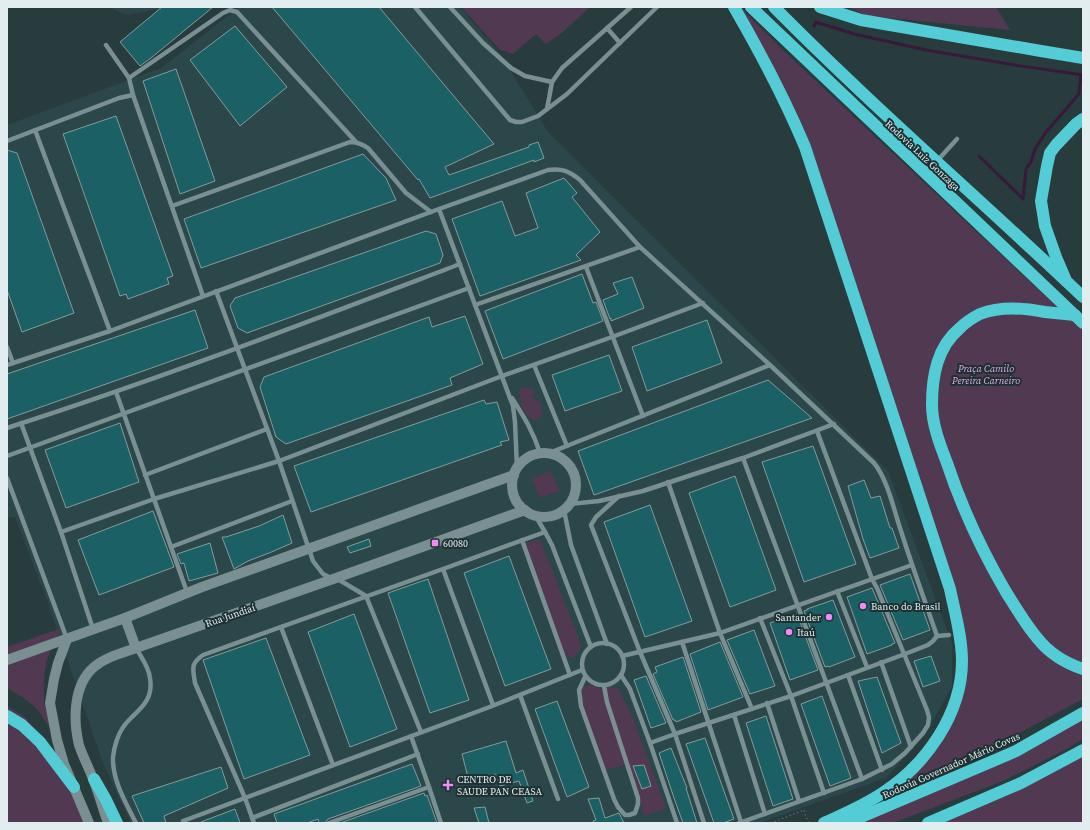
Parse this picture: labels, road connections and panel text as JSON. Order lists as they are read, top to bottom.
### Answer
{
  "streets": {
    "highway": ["Rodovia Luiz Gonzaga", "Rodovia Governador Mário Covas"],
    "street": ["Rua Jundiaí"]
  },
  "parks": ["Praça Camilo Pereira Carneiro"],
  "places": {
    "transit": ["60080"],
    "other": ["Banco do Brasil", "Santander", "Itaú"],
    "health": ["CENTRO DE SAUDE PAN CEASA"]
  }
}
